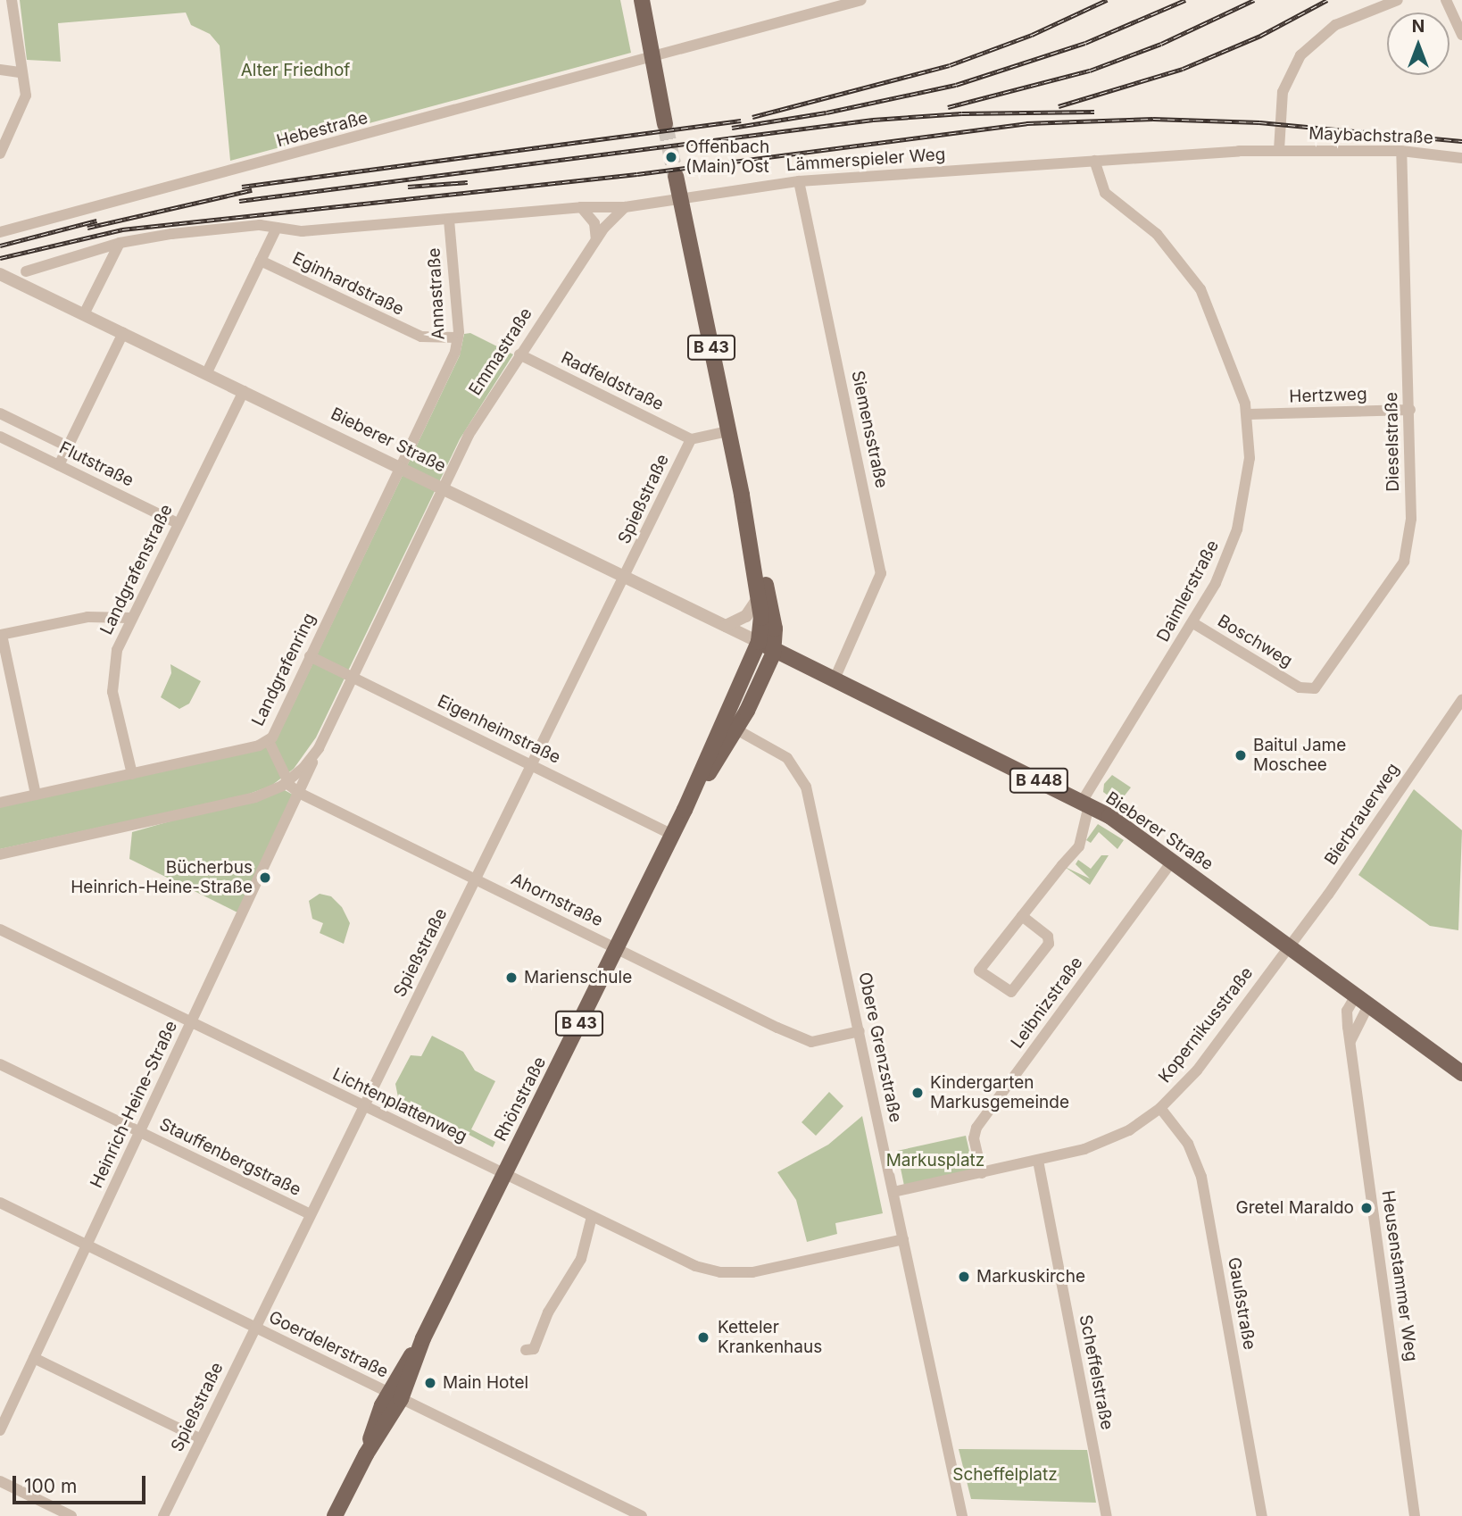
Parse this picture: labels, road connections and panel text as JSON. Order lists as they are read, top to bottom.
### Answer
{
  "streets": {
    "main road": [
      "B 43",
      "Bieberer Straße",
      "B 448",
      "Rhönstraße"
    ],
    "street": [
      "Hebestraße",
      "Maybachstraße",
      "Lämmerspieler Weg",
      "Eginhardstraße",
      "Annastraße",
      "Emmastraße",
      "Radfeldstraße",
      "Hertzweg",
      "Siemensstraße",
      "Dieselstraße",
      "Flutstraße",
      "Spießstraße",
      "Landgrafenstraße",
      "Daimlerstraße",
      "Boschweg",
      "Landgrafenring",
      "Eigenheimstraße",
      "Bierbrauerweg",
      "Ahornstraße",
      "Leibnizstraße",
      "Kopernikusstraße",
      "Obere Grenzstraße",
      "Heinrich-Heine-Straße",
      "Lichtenplattenweg",
      "Stauffenbergstraße",
      "Heusenstammer Weg",
      "Gaußstraße",
      "Goerdelerstraße",
      "Scheffelstraße"
    ]
  },
  "crossings": [
    ["Maybachstraße", "Lämmerspieler Weg"],
    ["Maybachstraße", "Dieselstraße"],
    ["Lämmerspieler Weg", "Annastraße"],
    ["Lämmerspieler Weg", "B 43"],
    ["Lämmerspieler Weg", "Emmastraße"],
    ["Lämmerspieler Weg", "Siemensstraße"],
    ["Lämmerspieler Weg", "Daimlerstraße"],
    ["Eginhardstraße", "Annastraße"],
    ["Annastraße", "Bieberer Straße"],
    ["Annastraße", "Landgrafenring"],
    ["B 43", "Bieberer Straße"],
    ["B 43", "B 448"],
    ["B 43", "Rhönstraße"],
    ["Emmastraße", "Radfeldstraße"],
    ["Emmastraße", "Bieberer Straße"],
    ["Radfeldstraße", "Spießstraße"],
    ["Hertzweg", "Dieselstraße"],
    ["Hertzweg", "Daimlerstraße"],
    ["Siemensstraße", "Bieberer Straße"],
    ["Bieberer Straße", "Spießstraße"],
    ["Bieberer Straße", "Landgrafenstraße"],
    ["Bieberer Straße", "Daimlerstraße"],
    ["Bieberer Straße", "Landgrafenring"],
    ["Bieberer Straße", "B 448"],
    ["Bieberer Straße", "Bierbrauerweg"],
    ["Bieberer Straße", "Leibnizstraße"],
    ["Bieberer Straße", "Kopernikusstraße"],
    ["Bieberer Straße", "Rhönstraße"],
    ["Bieberer Straße", "Heusenstammer Weg"],
    ["Dieselstraße", "Boschweg"],
    ["Flutstraße", "Landgrafenstraße"],
    ["Spießstraße", "Eigenheimstraße"],
    ["Spießstraße", "Ahornstraße"],
    ["Spießstraße", "Lichtenplattenweg"],
    ["Spießstraße", "Stauffenbergstraße"],
    ["Spießstraße", "Goerdelerstraße"],
    ["Landgrafenstraße", "Landgrafenring"],
    ["Daimlerstraße", "Boschweg"],
    ["Landgrafenring", "Eigenheimstraße"],
    ["Landgrafenring", "Ahornstraße"],
    ["Eigenheimstraße", "Rhönstraße"],
    ["B 448", "Rhönstraße"],
    ["Bierbrauerweg", "Kopernikusstraße"],
    ["Ahornstraße", "Obere Grenzstraße"],
    ["Ahornstraße", "Rhönstraße"],
    ["Ahornstraße", "Heinrich-Heine-Straße"],
    ["Leibnizstraße", "Kopernikusstraße"],
    ["Kopernikusstraße", "Obere Grenzstraße"],
    ["Kopernikusstraße", "Gaußstraße"],
    ["Kopernikusstraße", "Scheffelstraße"],
    ["Obere Grenzstraße", "Rhönstraße"],
    ["Obere Grenzstraße", "Lichtenplattenweg"],
    ["Rhönstraße", "Lichtenplattenweg"],
    ["Rhönstraße", "Goerdelerstraße"],
    ["Heinrich-Heine-Straße", "Lichtenplattenweg"],
    ["Heinrich-Heine-Straße", "Stauffenbergstraße"],
    ["Heinrich-Heine-Straße", "Goerdelerstraße"]
  ],
  "parks": ["Alter Friedhof", "Markusplatz", "Scheffelplatz"],
  "places": [
    "Offenbach (Main) Ost",
    "Baitul Jame Moschee",
    "Bücherbus Heinrich-Heine-Straße",
    "Marienschule",
    "Kindergarten Markusgemeinde",
    "Gretel Maraldo",
    "Markuskirche",
    "Ketteler Krankenhaus",
    "Main Hotel"
  ],
  "scale_bar": "100 m",
  "north": "top"
}
